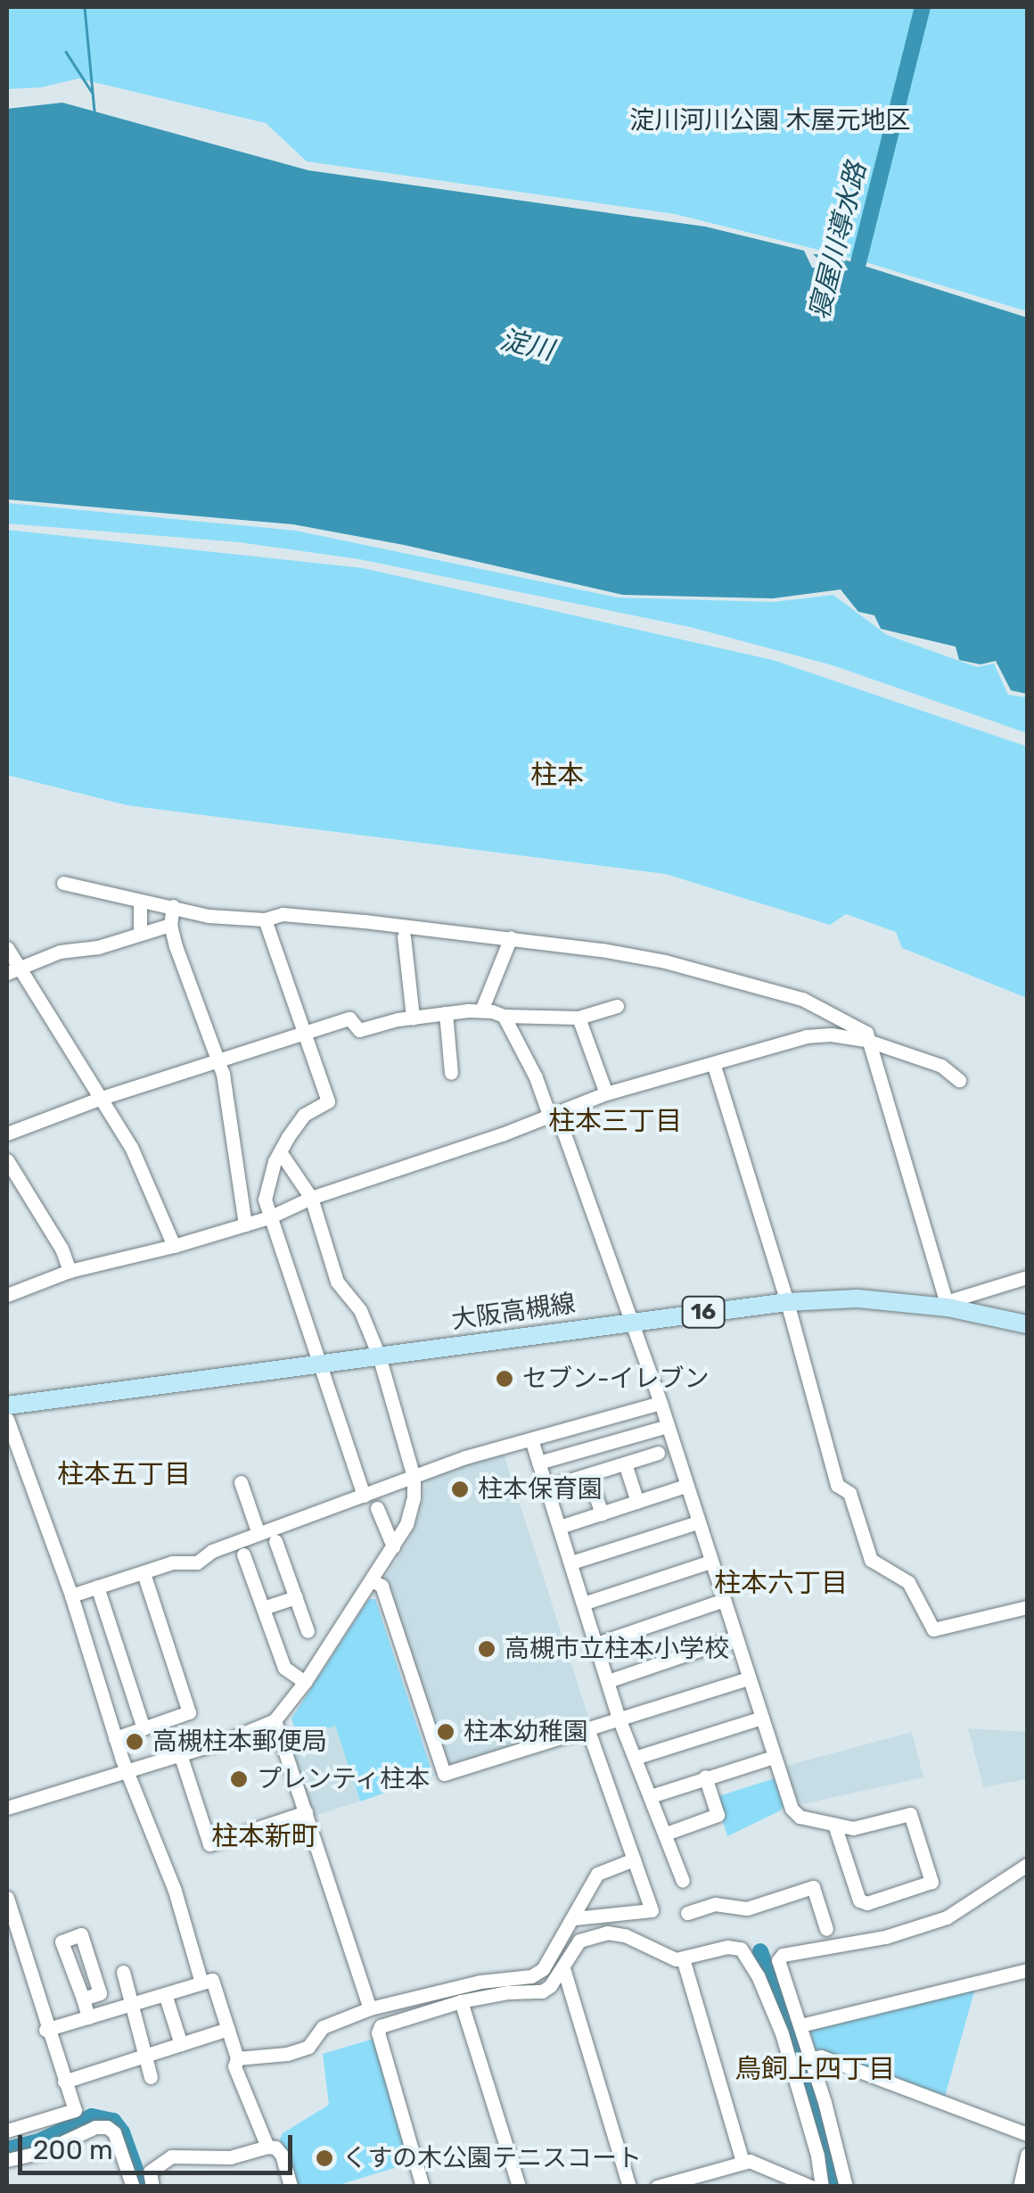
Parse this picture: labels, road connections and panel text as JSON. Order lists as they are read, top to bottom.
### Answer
{
  "streets": {
    "main road": ["大阪高槻線", "16"]
  },
  "districts": [
    "柱本",
    "柱本三丁目",
    "柱本五丁目",
    "柱本六丁目",
    "柱本新町",
    "鳥飼上四丁目"
  ],
  "water": ["寝屋川導水路", "淀川"],
  "parks": ["淀川河川公園 木屋元地区"],
  "places": [
    "セブン-イレブン",
    "柱本保育園",
    "高槻市立柱本小学校",
    "柱本幼稚園",
    "高槻柱本郵便局",
    "プレンティ柱本",
    "くすの木公園テニスコート"
  ],
  "scale_bar": "200 m"
}
